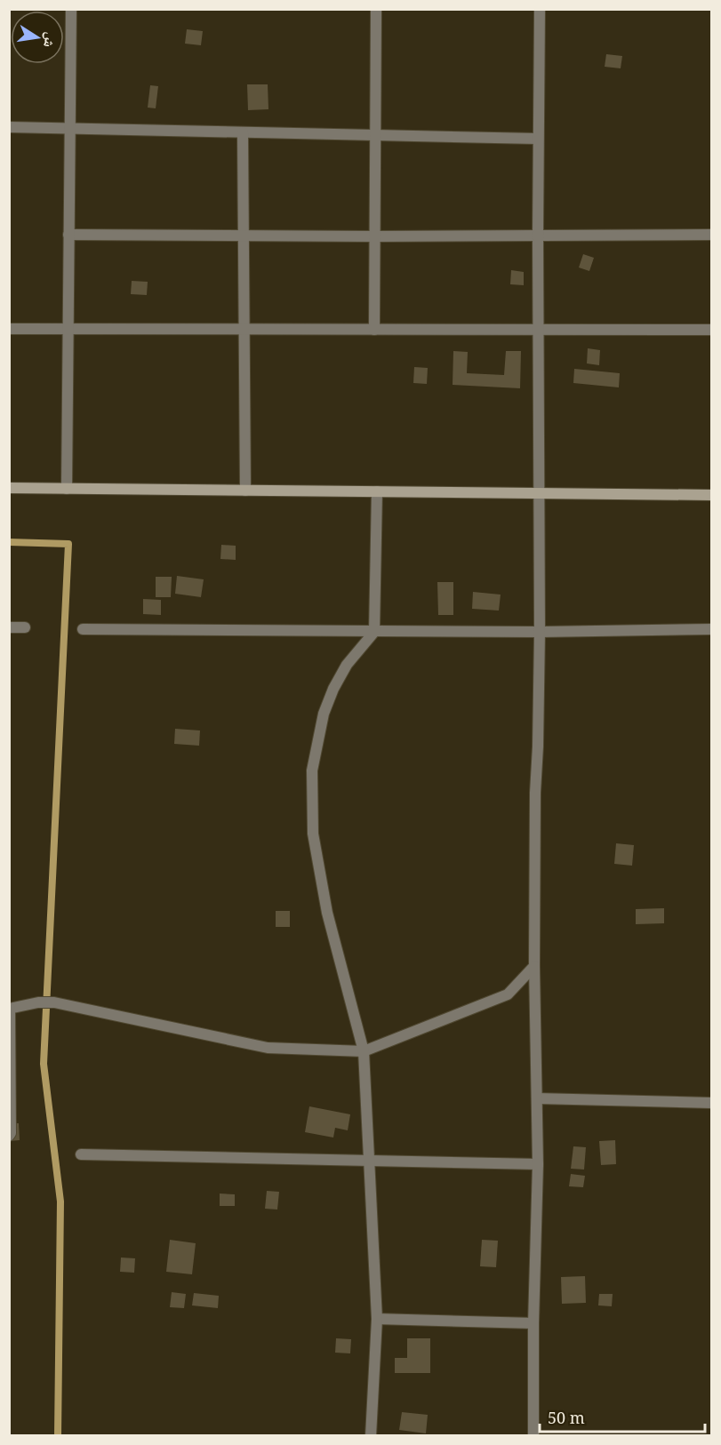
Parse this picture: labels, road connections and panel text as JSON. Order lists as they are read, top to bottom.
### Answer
{
  "scale_bar": "50 m",
  "north": "right"
}
